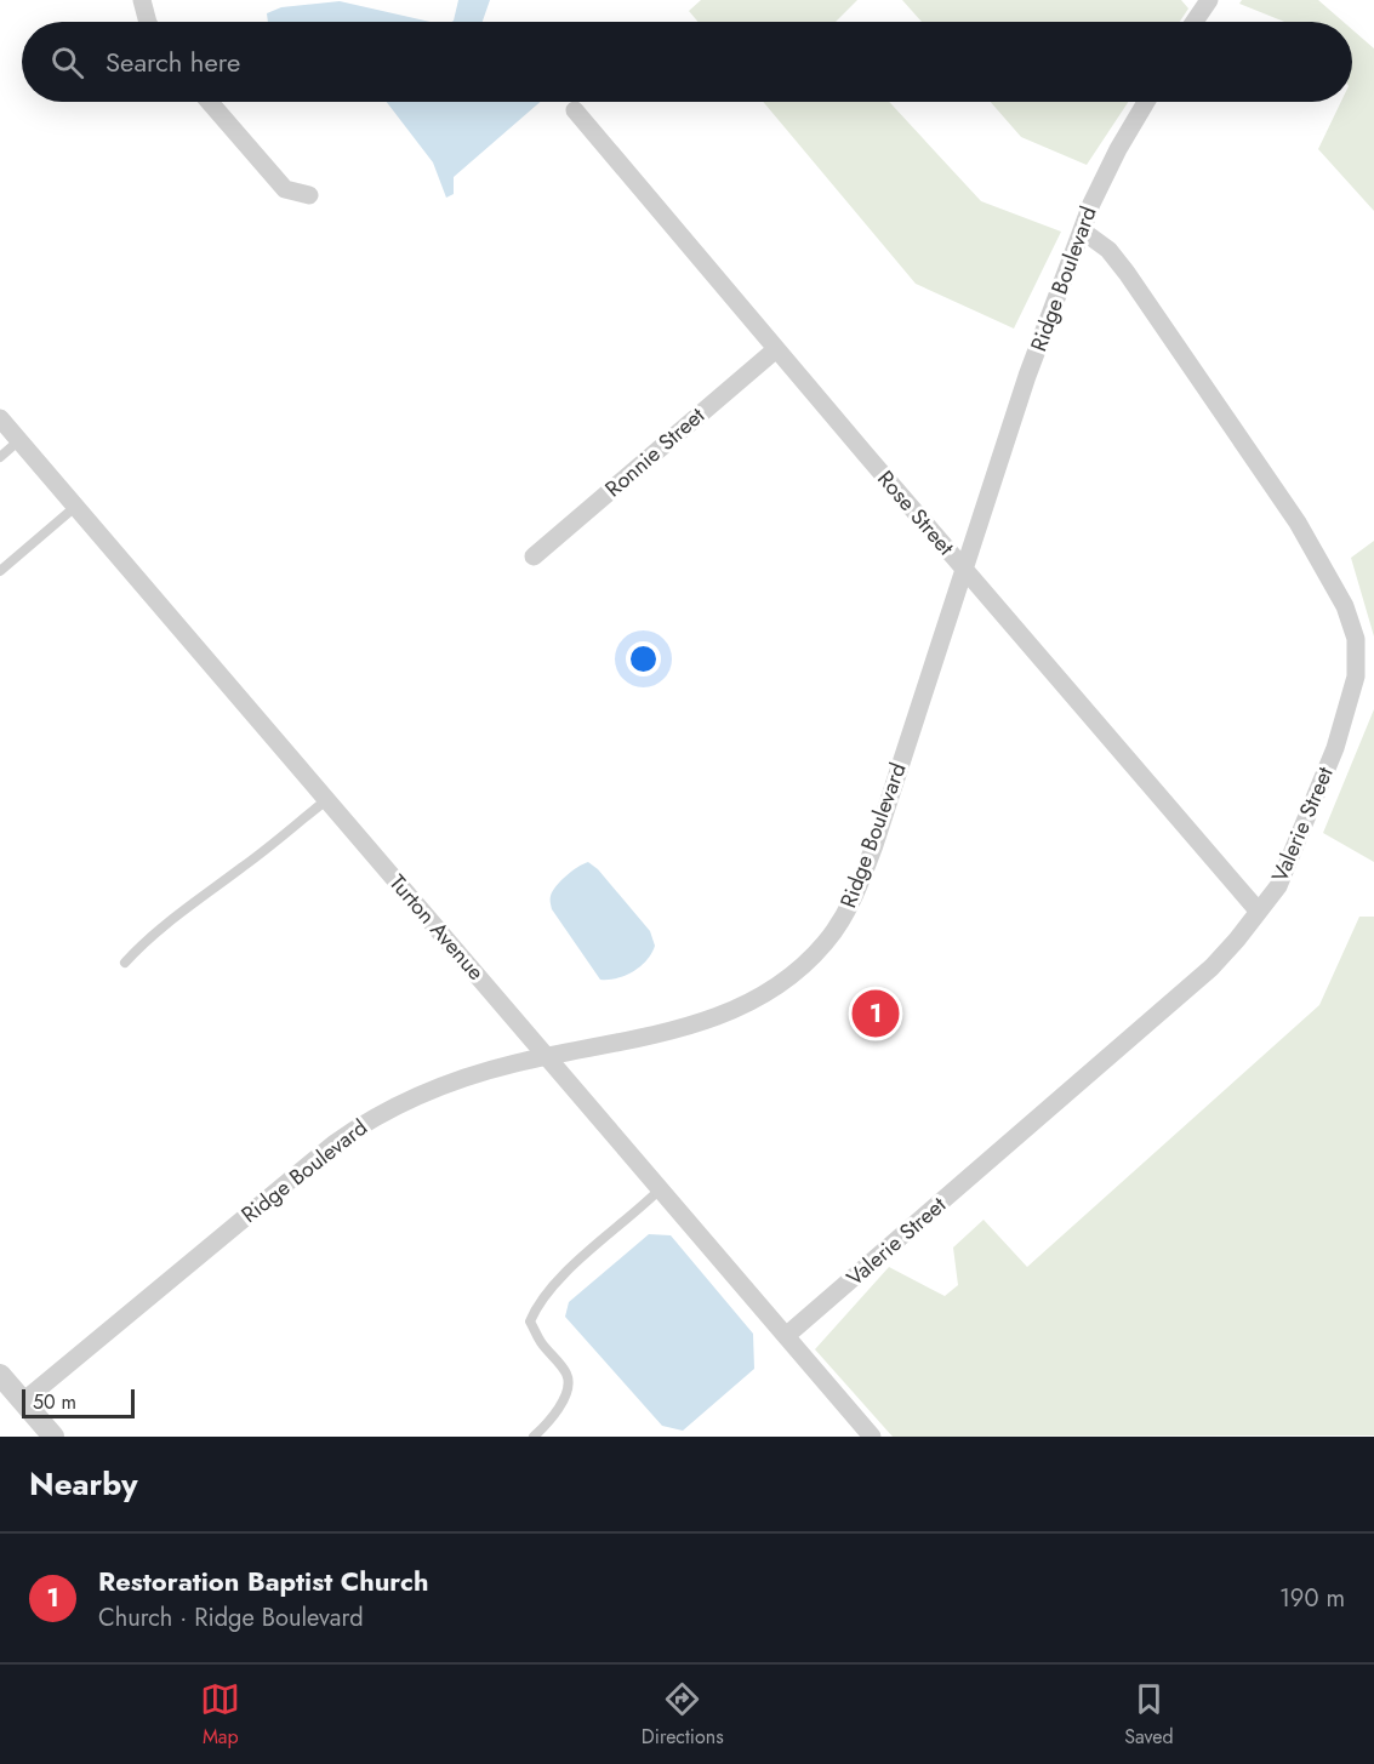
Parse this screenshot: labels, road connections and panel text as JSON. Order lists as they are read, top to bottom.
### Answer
{
  "streets": {
    "street": [
      "Ridge Boulevard",
      "Ronnie Street",
      "Rose Street",
      "Valerie Street",
      "Turton Avenue"
    ]
  },
  "crossings": [
    ["Ridge Boulevard", "Rose Street"],
    ["Ridge Boulevard", "Valerie Street"],
    ["Ridge Boulevard", "Turton Avenue"],
    ["Ronnie Street", "Rose Street"],
    ["Rose Street", "Valerie Street"],
    ["Valerie Street", "Turton Avenue"]
  ],
  "scale_bar": "50 m",
  "page": {
    "search": "Search here",
    "pins": "1",
    "scale": "50 m",
    "heading": "Nearby",
    "list": [
      {
        "mark": "1",
        "name": "Restoration Baptist Church",
        "note": "Church · Ridge Boulevard",
        "value": "190 m"
      }
    ],
    "nav": ["Map", "Directions", "Saved"]
  }
}
